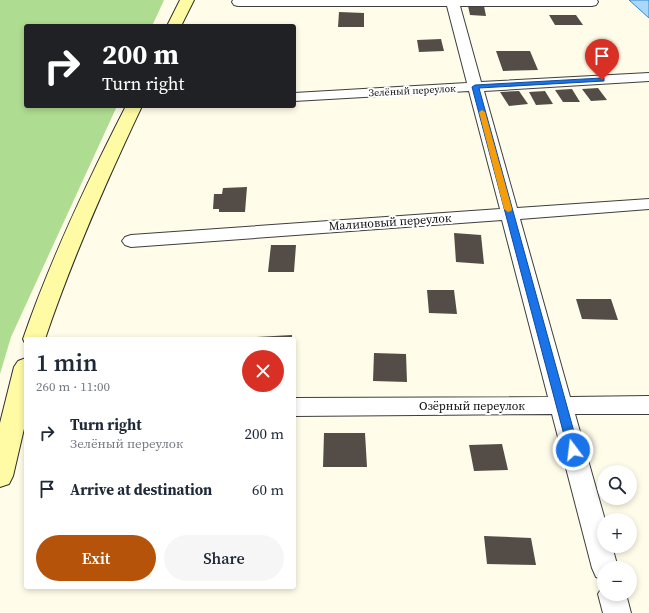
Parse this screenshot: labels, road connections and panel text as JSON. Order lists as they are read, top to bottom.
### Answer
{
  "streets": {
    "street": ["Зелёный переулок", "Малиновый переулок", "Озёрный переулок"]
  },
  "page": {
    "turn": ["200 m", "Turn right"],
    "heading": ["1 min", "260 m · 11:00"],
    "list": [
      {
        "name": "Turn right",
        "note": "Зелёный переулок",
        "value": "200 m"
      },
      {
        "name": "Arrive at destination",
        "value": "60 m"
      }
    ],
    "map_buttons": ["+", "−"],
    "buttons": ["Exit", "Share"]
  }
}
